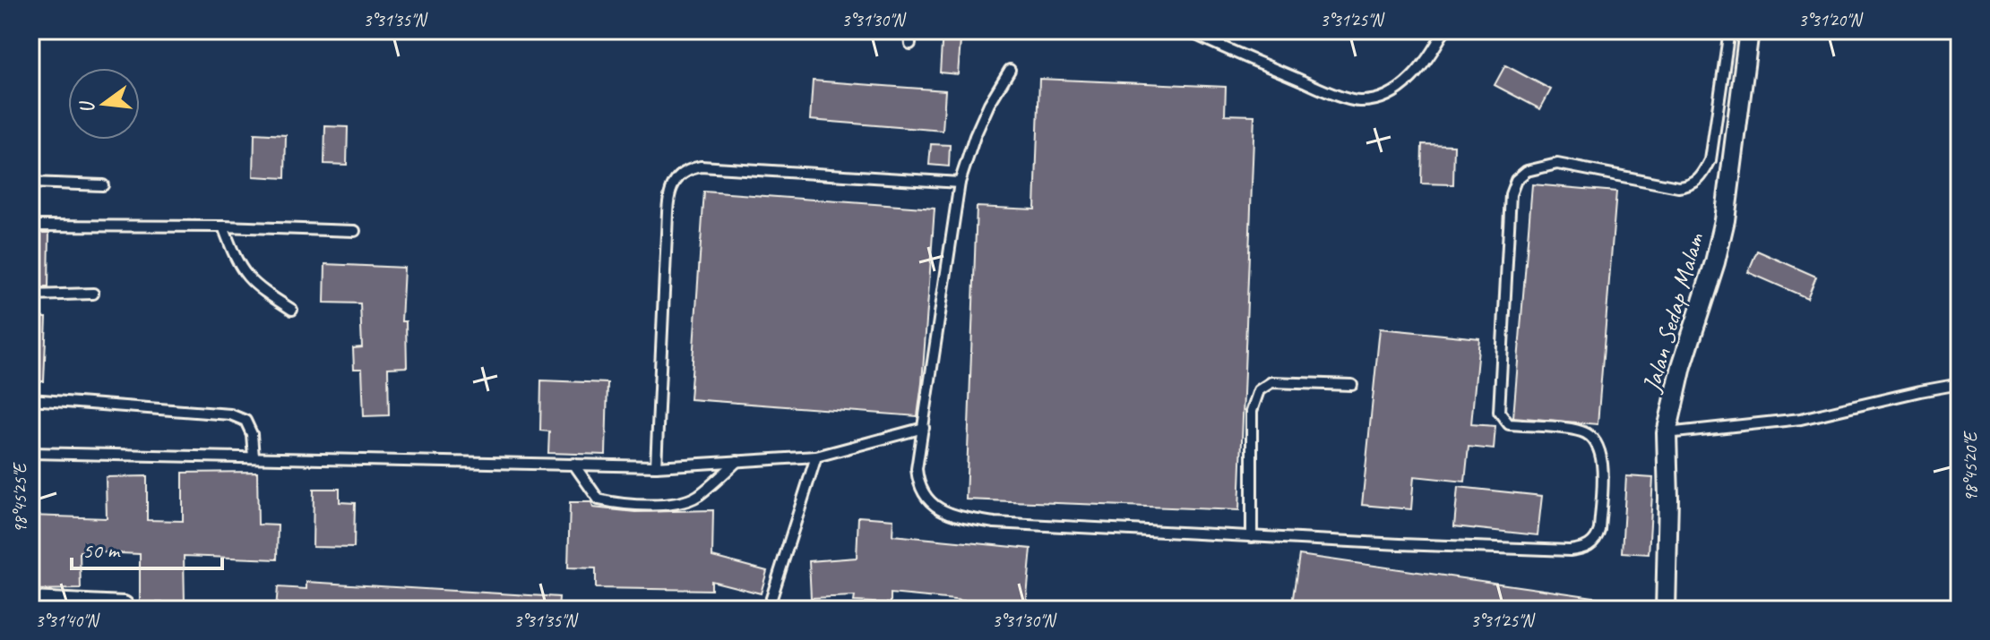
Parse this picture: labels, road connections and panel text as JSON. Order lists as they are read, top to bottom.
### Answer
{
  "streets": {
    "street": ["Jalan Sedap Malam"]
  },
  "scale_bar": "50 m",
  "north": "left",
  "coordinates": [
    "3°31'35\"N",
    "3°31'30\"N",
    "3°31'25\"N",
    "3°31'20\"N",
    "98°45'20\"E",
    "98°45'25\"E",
    "3°31'40\"N"
  ]
}
